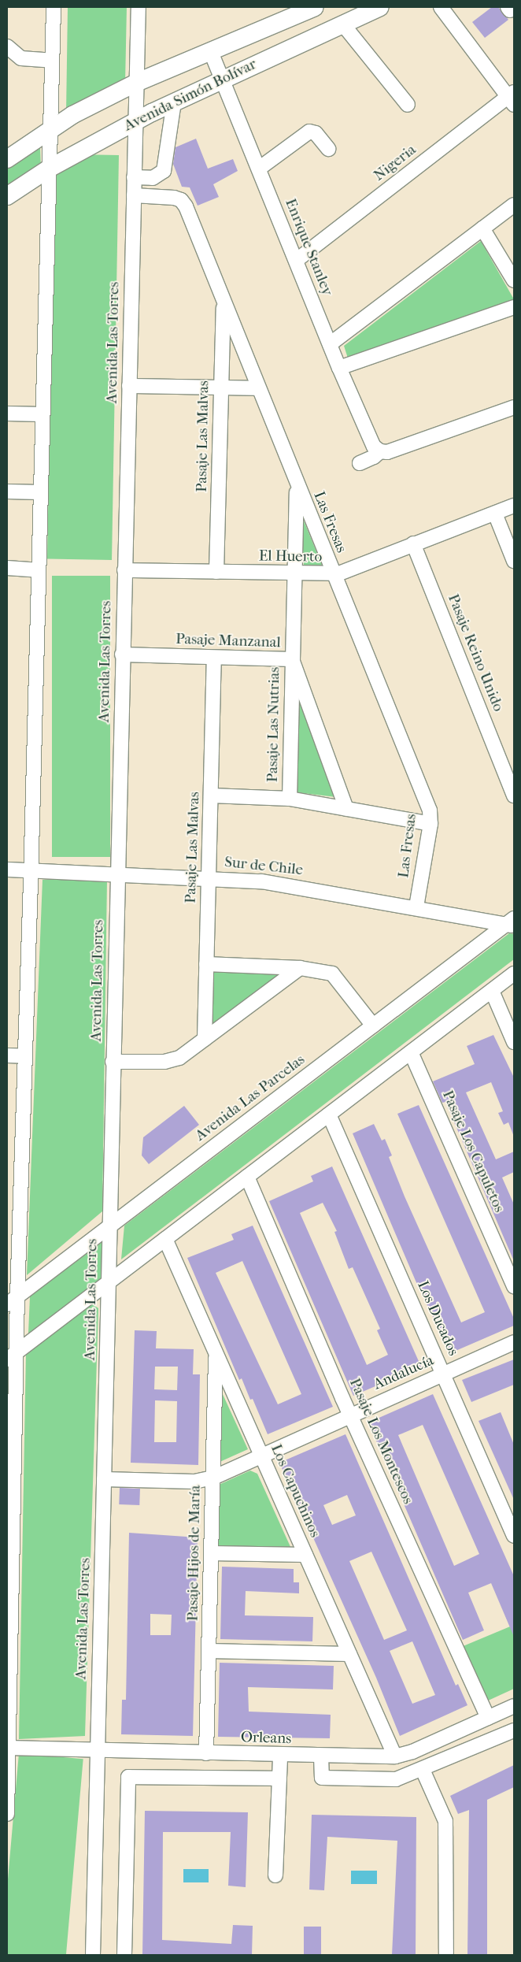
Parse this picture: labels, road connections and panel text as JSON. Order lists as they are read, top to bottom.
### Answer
{
  "streets": {
    "main road": ["Avenida Simón Bolívar"],
    "street": [
      "Nigeria",
      "Enrique Stanley",
      "Avenida Las Torres",
      "Pasaje Las Malvas",
      "Las Fresas",
      "El Huerto",
      "Pasaje Manzanal",
      "Pasaje Reino Unido",
      "Pasaje Las Nutrias",
      "Sur de Chile",
      "Avenida Las Parcelas",
      "Pasaje Los Capuletos",
      "Los Ducados",
      "Andalucía",
      "Pasaje Los Montescos",
      "Los Capuchinos",
      "Pasaje Hijos de María",
      "Orleans"
    ]
  },
  "crossings": [
    ["Avenida Simón Bolívar", "Enrique Stanley"],
    ["Avenida Simón Bolívar", "Avenida Las Torres"],
    ["Nigeria", "Enrique Stanley"],
    ["Avenida Las Torres", "Las Fresas"],
    ["Avenida Las Torres", "El Huerto"],
    ["Avenida Las Torres", "Pasaje Manzanal"],
    ["Avenida Las Torres", "Sur de Chile"],
    ["Avenida Las Torres", "Avenida Las Parcelas"],
    ["Avenida Las Torres", "Andalucía"],
    ["Avenida Las Torres", "Orleans"],
    ["Pasaje Las Malvas", "Las Fresas"],
    ["Pasaje Las Malvas", "El Huerto"],
    ["Pasaje Las Malvas", "Pasaje Manzanal"],
    ["Pasaje Las Malvas", "Sur de Chile"],
    ["Las Fresas", "El Huerto"],
    ["Las Fresas", "Pasaje Las Nutrias"],
    ["Las Fresas", "Sur de Chile"],
    ["El Huerto", "Pasaje Reino Unido"],
    ["El Huerto", "Pasaje Las Nutrias"],
    ["Pasaje Manzanal", "Pasaje Las Nutrias"],
    ["Sur de Chile", "Avenida Las Parcelas"],
    ["Los Ducados", "Andalucía"],
    ["Andalucía", "Pasaje Los Montescos"],
    ["Andalucía", "Los Capuchinos"],
    ["Andalucía", "Pasaje Hijos de María"],
    ["Pasaje Los Montescos", "Orleans"],
    ["Los Capuchinos", "Pasaje Hijos de María"],
    ["Los Capuchinos", "Orleans"],
    ["Pasaje Hijos de María", "Orleans"]
  ]
}
